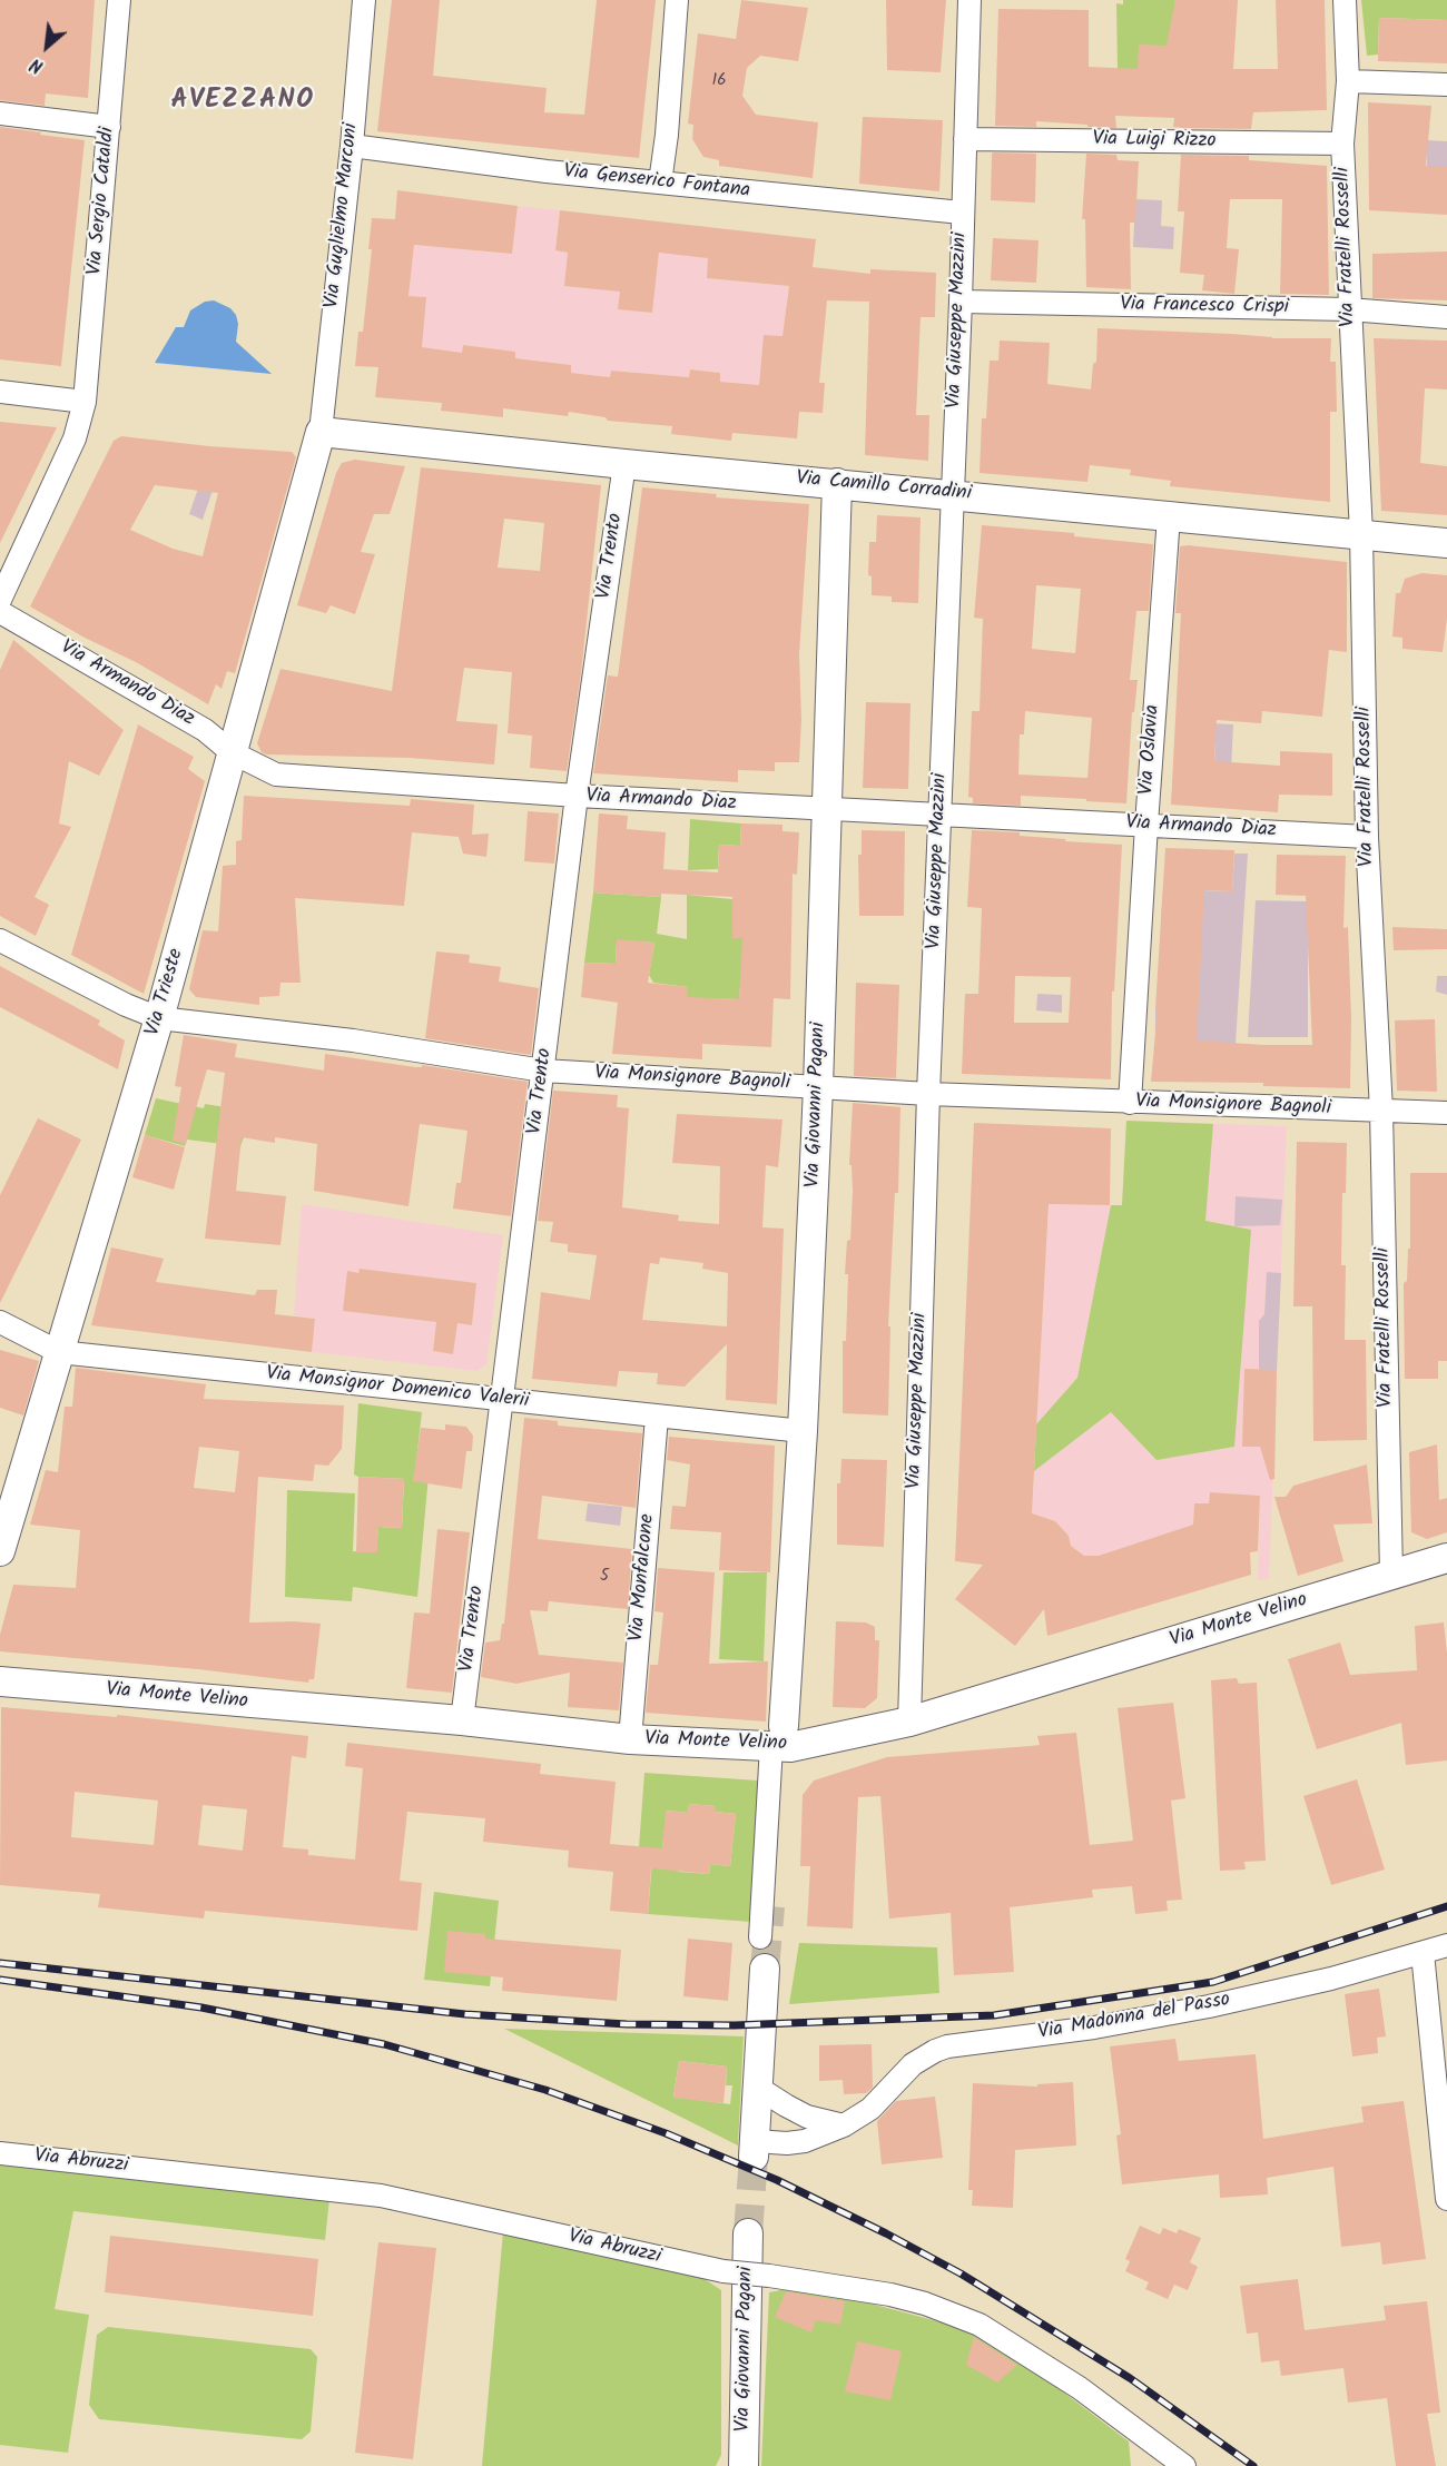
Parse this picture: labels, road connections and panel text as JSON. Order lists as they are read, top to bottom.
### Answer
{
  "streets": {
    "street": [
      "Via Luigi Rizzo",
      "Via Genserico Fontana",
      "Via Sergio Cataldi",
      "Via Guglielmo Marconi",
      "Via Fratelli Rosselli",
      "Via Francesco Crispi",
      "Via Giuseppe Mazzini",
      "Via Camillo Corradini",
      "Via Trento",
      "Via Armando Diaz",
      "Via Oslavia",
      "Via Trieste",
      "Via Monsignore Bagnoli",
      "Via Giovanni Pagani",
      "Via Monsignor Domenico Valerii",
      "Via Monfalcone",
      "Via Monte Velino",
      "Via Madonna del Passo",
      "Via Abruzzi"
    ]
  },
  "crossings": [
    ["Via Luigi Rizzo", "Via Fratelli Rosselli"],
    ["Via Luigi Rizzo", "Via Giuseppe Mazzini"],
    ["Via Genserico Fontana", "Via Guglielmo Marconi"],
    ["Via Genserico Fontana", "Via Giuseppe Mazzini"],
    ["Via Guglielmo Marconi", "Via Camillo Corradini"],
    ["Via Guglielmo Marconi", "Via Trieste"],
    ["Via Fratelli Rosselli", "Via Francesco Crispi"],
    ["Via Fratelli Rosselli", "Via Camillo Corradini"],
    ["Via Fratelli Rosselli", "Via Armando Diaz"],
    ["Via Fratelli Rosselli", "Via Monsignore Bagnoli"],
    ["Via Fratelli Rosselli", "Via Monte Velino"],
    ["Via Francesco Crispi", "Via Giuseppe Mazzini"],
    ["Via Giuseppe Mazzini", "Via Camillo Corradini"],
    ["Via Giuseppe Mazzini", "Via Armando Diaz"],
    ["Via Giuseppe Mazzini", "Via Monsignore Bagnoli"],
    ["Via Giuseppe Mazzini", "Via Monte Velino"],
    ["Via Camillo Corradini", "Via Trento"],
    ["Via Camillo Corradini", "Via Oslavia"],
    ["Via Camillo Corradini", "Via Trieste"],
    ["Via Camillo Corradini", "Via Giovanni Pagani"],
    ["Via Trento", "Via Armando Diaz"],
    ["Via Trento", "Via Monsignore Bagnoli"],
    ["Via Trento", "Via Monsignor Domenico Valerii"],
    ["Via Trento", "Via Monte Velino"],
    ["Via Armando Diaz", "Via Oslavia"],
    ["Via Armando Diaz", "Via Trieste"],
    ["Via Armando Diaz", "Via Giovanni Pagani"],
    ["Via Oslavia", "Via Monsignore Bagnoli"],
    ["Via Trieste", "Via Monsignore Bagnoli"],
    ["Via Trieste", "Via Monsignor Domenico Valerii"],
    ["Via Monsignore Bagnoli", "Via Giovanni Pagani"],
    ["Via Giovanni Pagani", "Via Monsignor Domenico Valerii"],
    ["Via Giovanni Pagani", "Via Monte Velino"],
    ["Via Monsignor Domenico Valerii", "Via Monfalcone"],
    ["Via Monfalcone", "Via Monte Velino"]
  ],
  "districts": ["AVEZZANO"],
  "house_numbers": ["16", "5"],
  "north": "bottom left"
}
